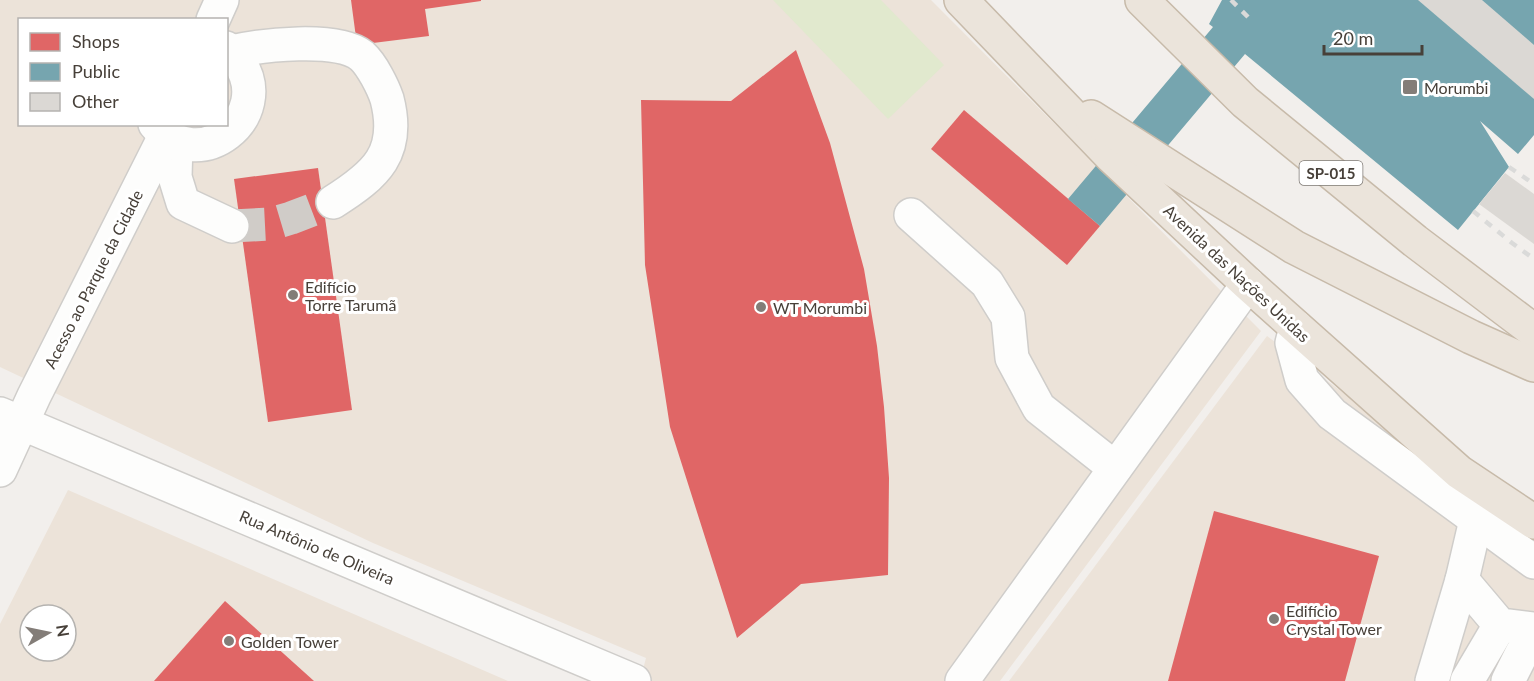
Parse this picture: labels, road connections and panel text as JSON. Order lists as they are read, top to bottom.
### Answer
{
  "streets": {
    "highway": ["SP-015", "Avenida das Nações Unidas"],
    "street": ["Acesso ao Parque da Cidade", "Rua Antônio de Oliveira"]
  },
  "crossings": [
    ["Acesso ao Parque da Cidade", "Rua Antônio de Oliveira"]
  ],
  "places": {
    "transit": ["Morumbi"],
    "other": [
      "Edifício Torre Tarumã",
      "WT Morumbi",
      "Edifício Crystal Tower",
      "Golden Tower"
    ]
  },
  "legend": ["Shops", "Public", "Other"],
  "scale_bar": "20 m",
  "north": "right"
}
